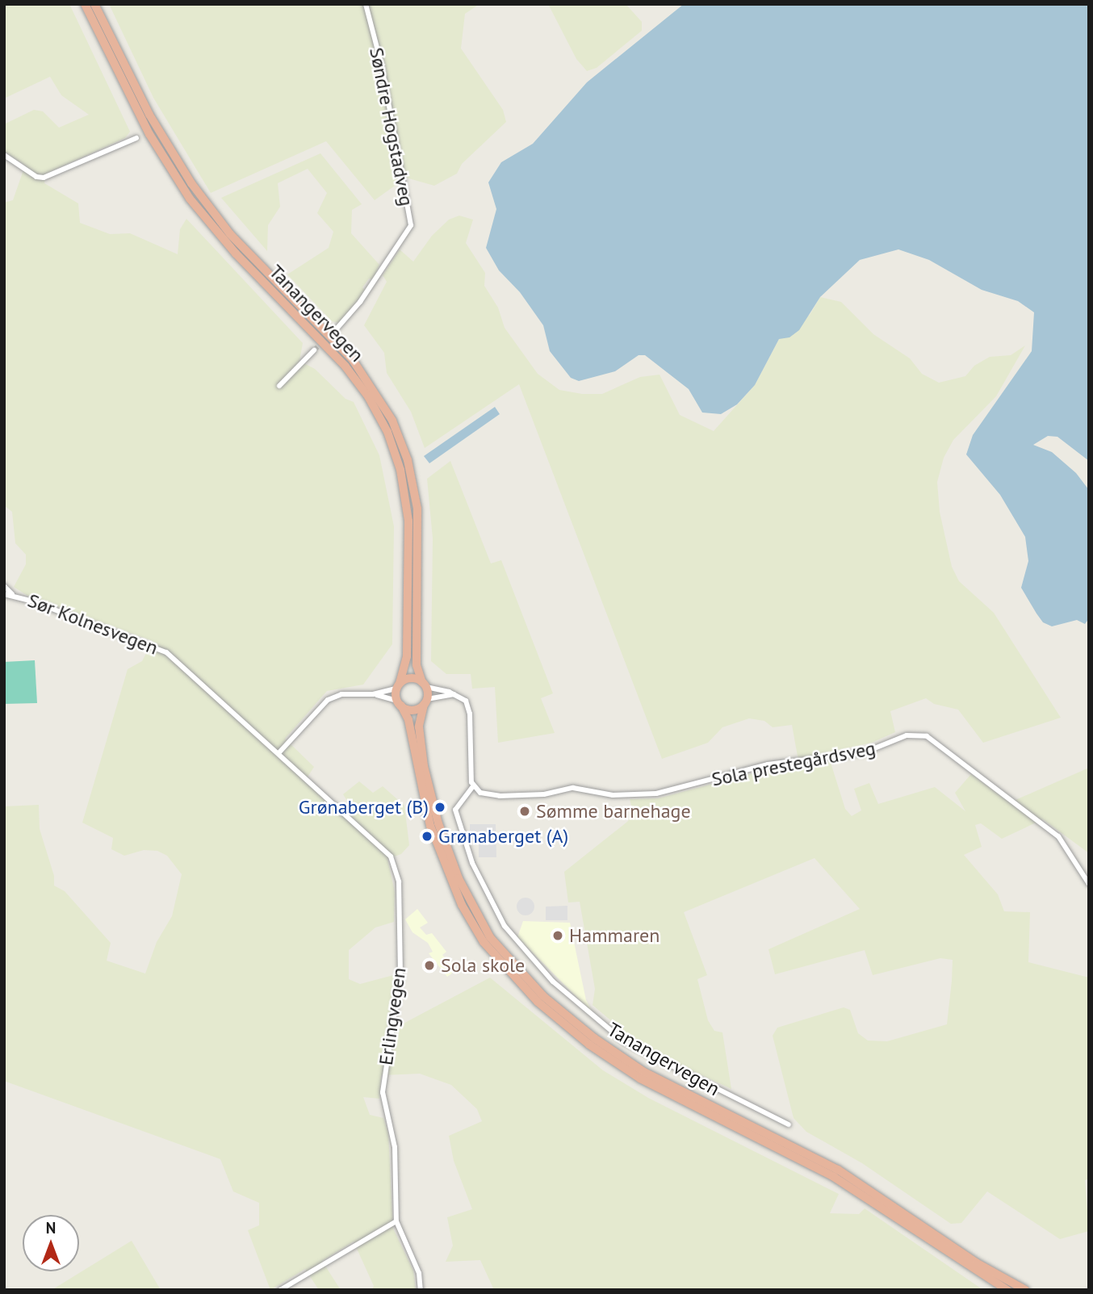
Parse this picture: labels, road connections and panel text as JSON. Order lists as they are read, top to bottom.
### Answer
{
  "streets": {
    "highway": ["Tanangervegen"],
    "street": [
      "Søndre Hogstadveg",
      "Sør Kolnesvegen",
      "Sola prestegårdsveg",
      "Erlingvegen"
    ]
  },
  "crossings": [
    ["Sør Kolnesvegen", "Erlingvegen"]
  ],
  "places": [
    "Grønaberget (B)",
    "Sømme barnehage",
    "Grønaberget (A)",
    "Hammaren",
    "Sola skole"
  ],
  "north": "top"
}
